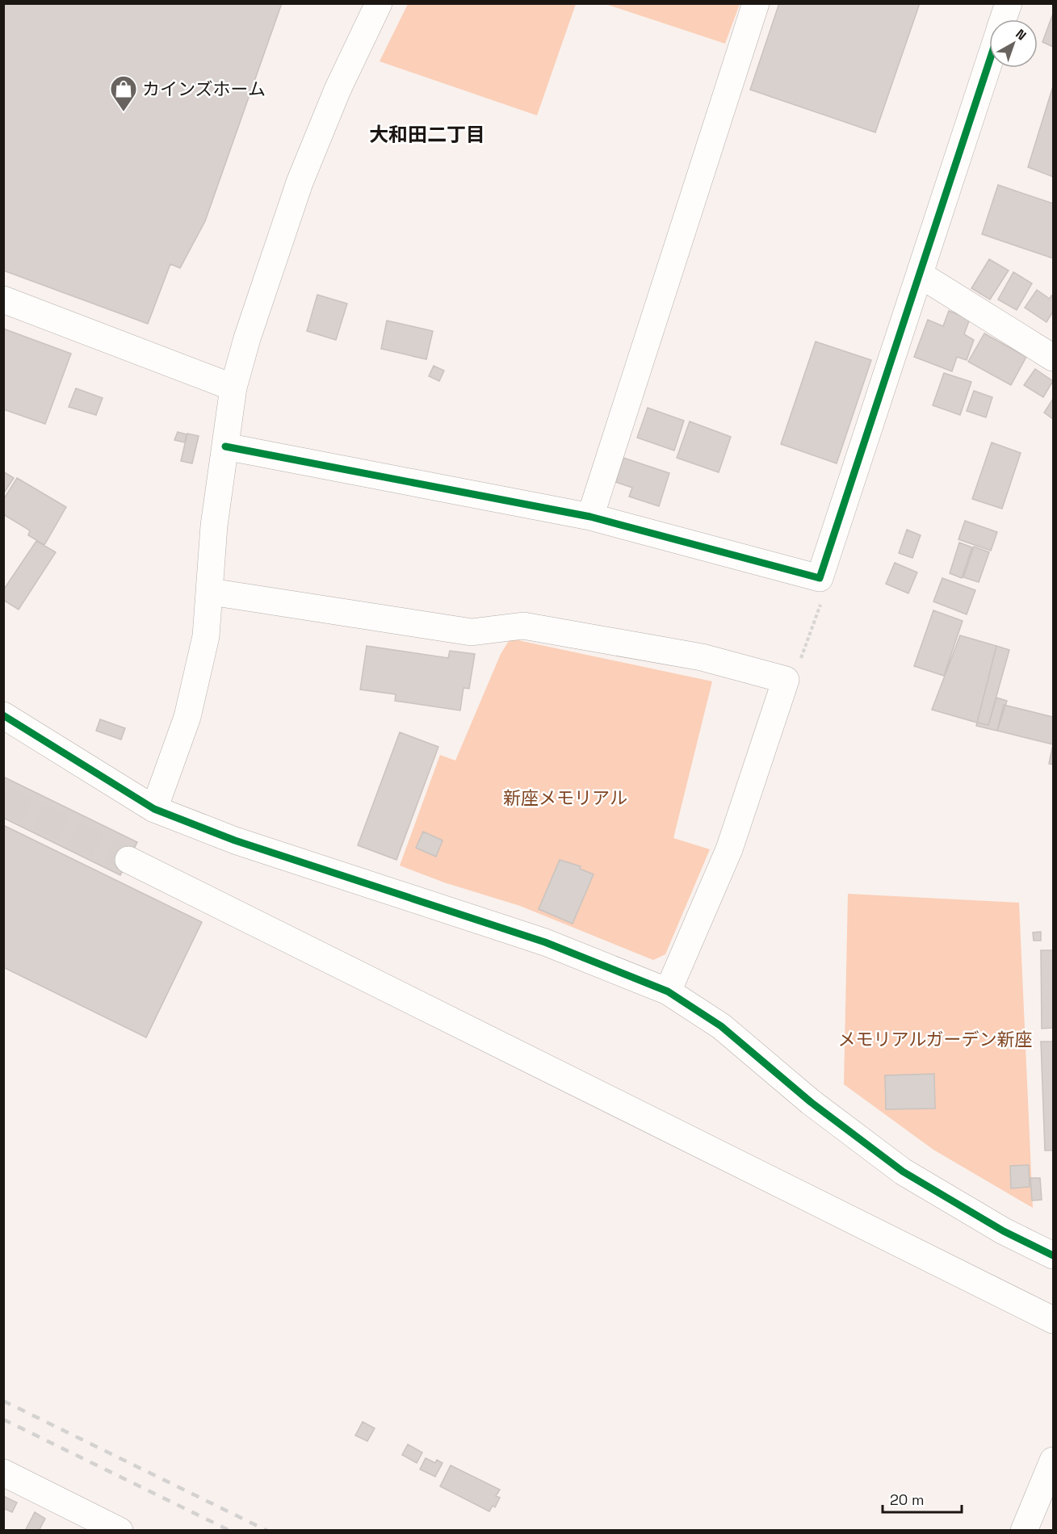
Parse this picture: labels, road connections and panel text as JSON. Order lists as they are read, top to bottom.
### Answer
{
  "districts": ["大和田二丁目"],
  "parks": ["新座メモリアル", "メモリアルガーデン新座"],
  "places": {
    "shop": ["カインズホーム"]
  },
  "scale_bar": "20 m",
  "north": "top right"
}
